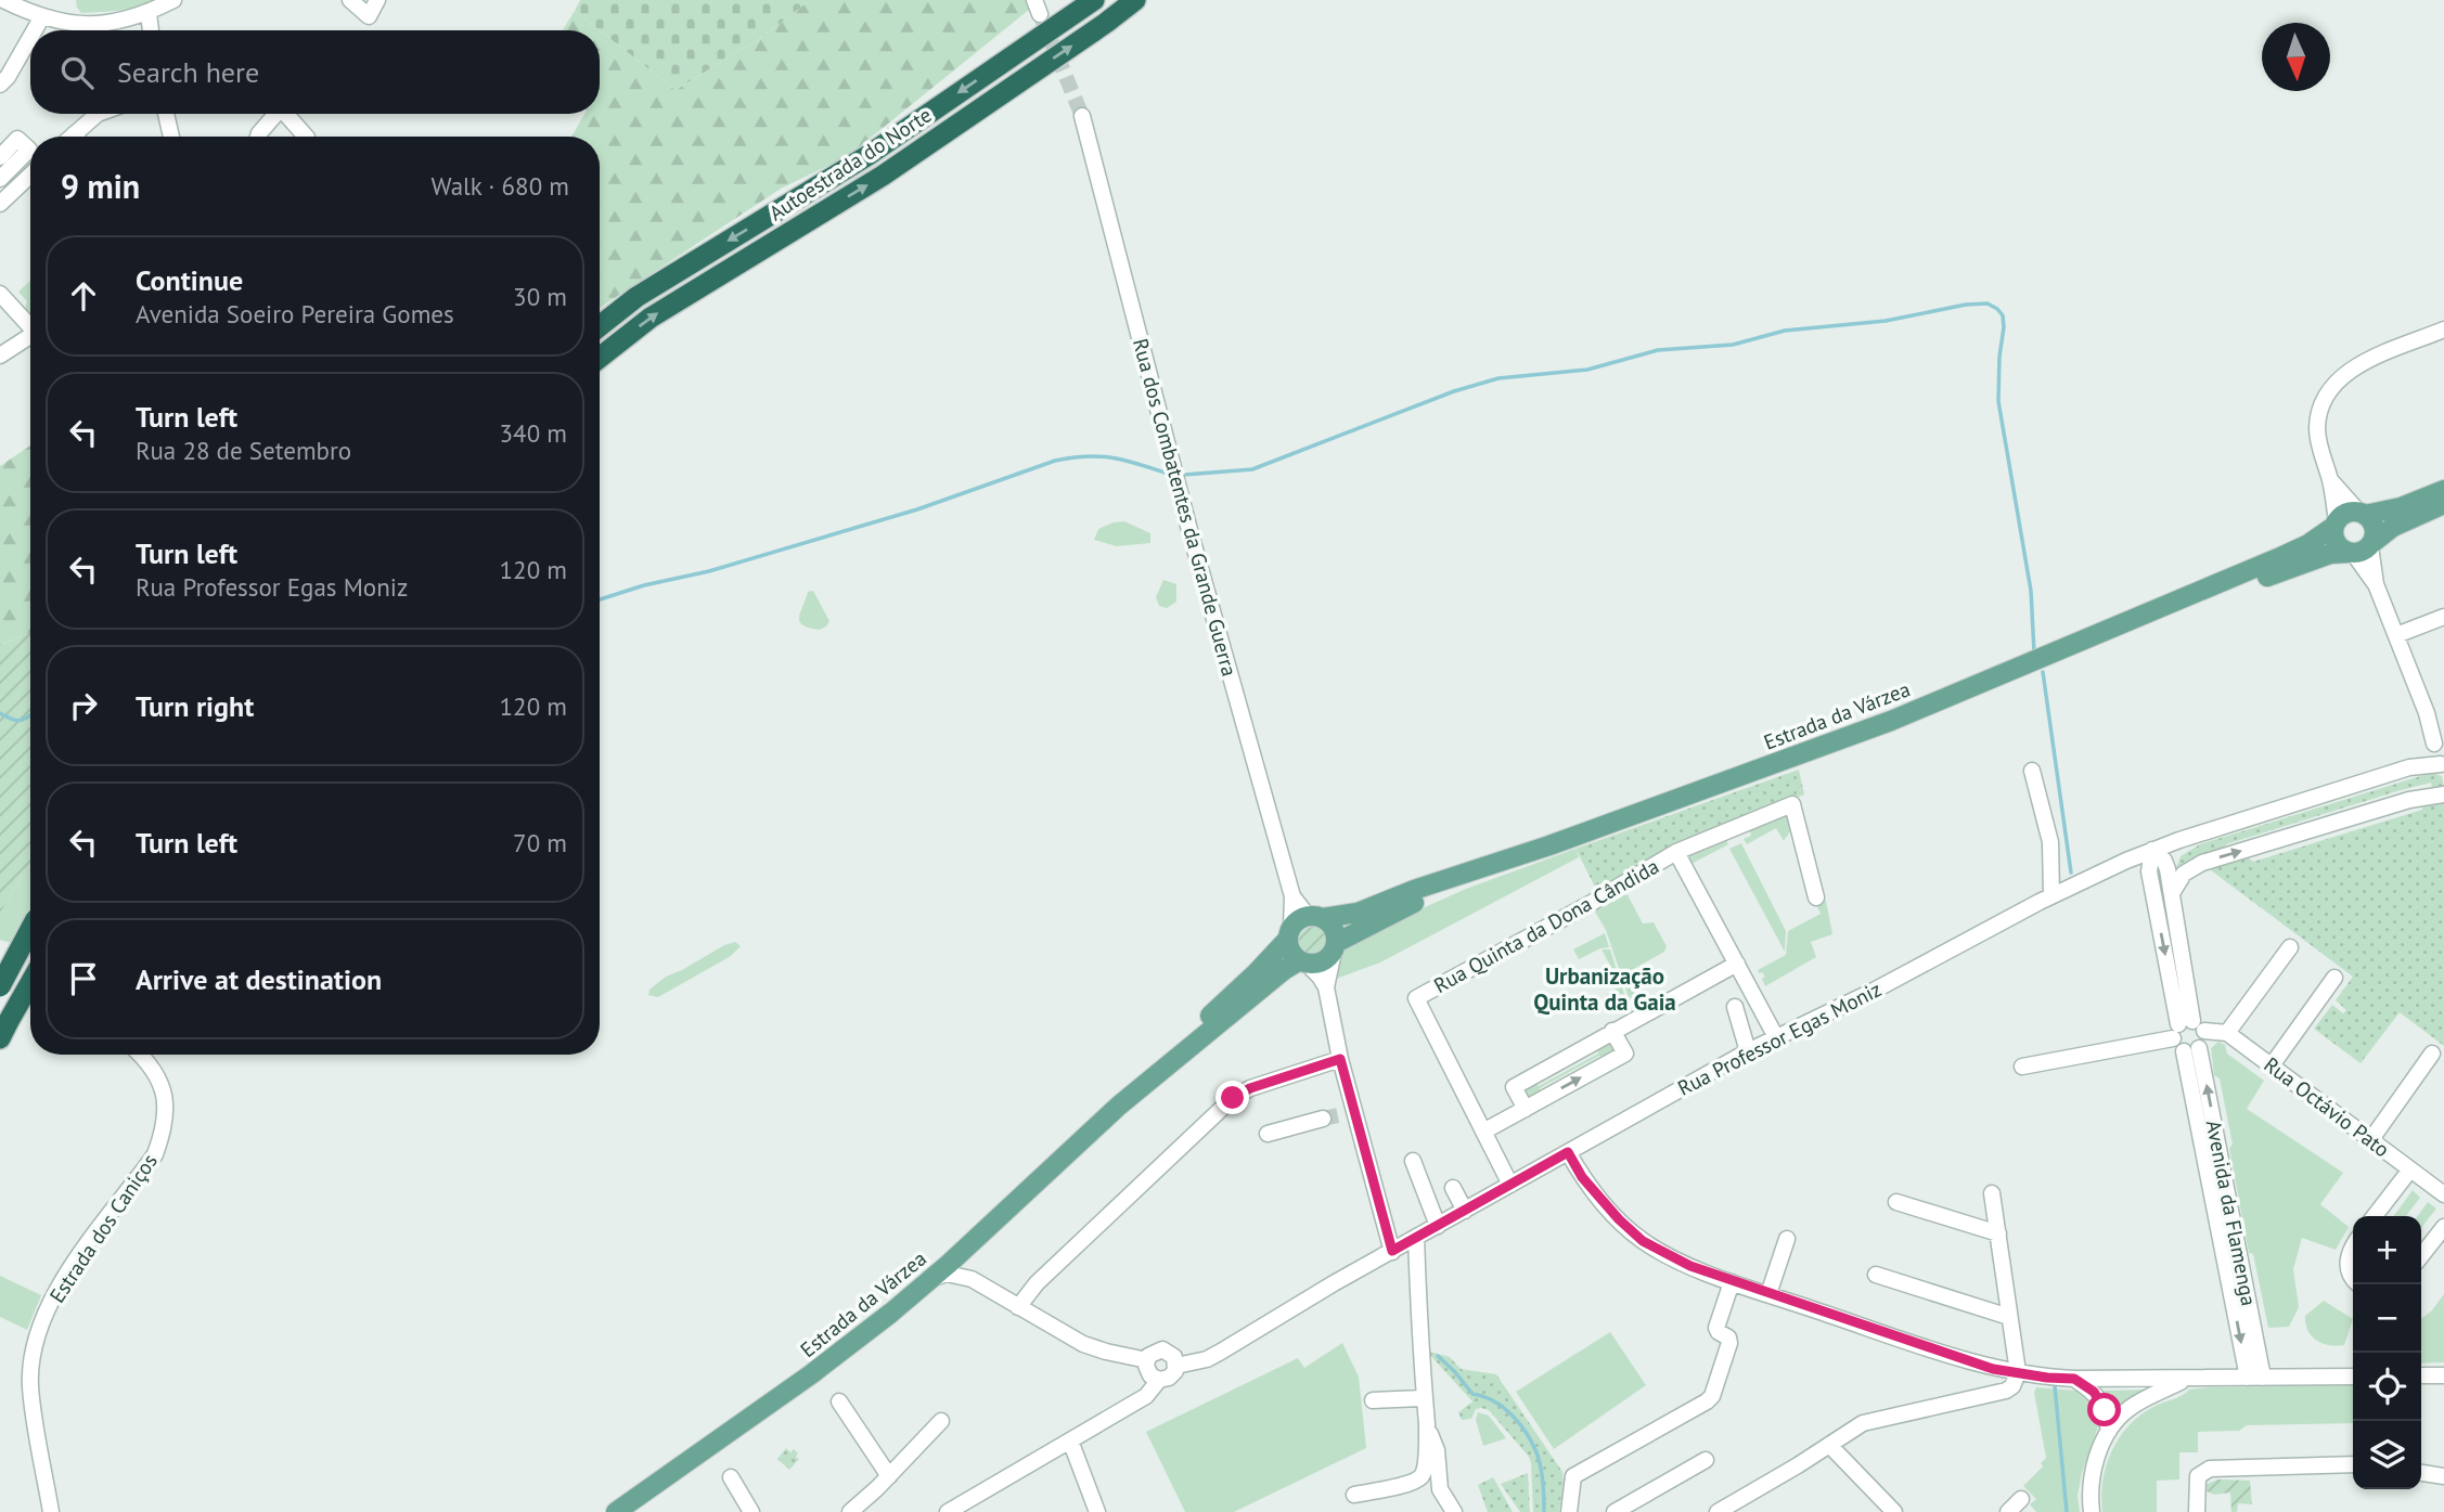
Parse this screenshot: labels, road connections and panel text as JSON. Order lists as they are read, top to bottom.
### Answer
{
  "streets": {
    "highway": ["Autoestrada do Norte"],
    "main road": ["Estrada da Várzea"],
    "street": [
      "Rua dos Combatentes da Grande Guerra",
      "Rua Quinta da Dona Cândida",
      "Rua Professor Egas Moniz",
      "Rua Octávio Pato",
      "Avenida da Flamenga",
      "Estrada dos Caniços"
    ]
  },
  "crossings": [
    ["Rua dos Combatentes da Grande Guerra", "Estrada da Várzea"]
  ],
  "districts": ["Urbanização Quinta da Gaia"],
  "north": "bottom",
  "page": {
    "search": "Search here",
    "heading": ["9 min", "Walk · 680 m"],
    "list": [
      ["Continue", "Avenida Soeiro Pereira Gomes", "30 m"],
      ["Turn left", "Rua 28 de Setembro", "340 m"],
      ["Turn left", "Rua Professor Egas Moniz", "120 m"],
      ["Turn right", "120 m"],
      ["Turn left", "70 m"],
      "Arrive at destination"
    ],
    "map_buttons": ["+", "−"]
  }
}
